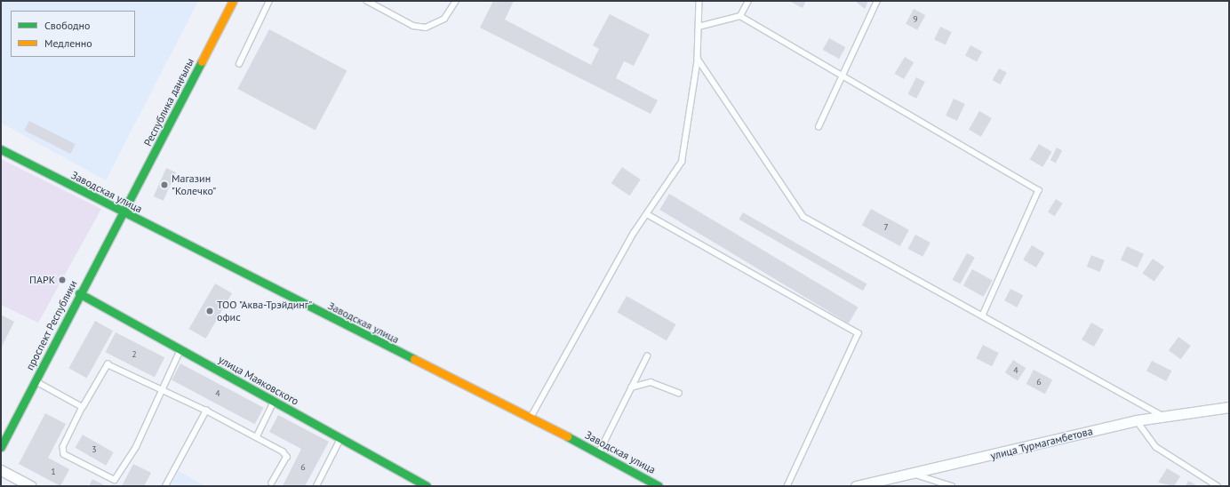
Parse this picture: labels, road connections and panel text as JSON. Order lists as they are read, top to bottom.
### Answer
{
  "streets": {
    "street": [
      "Республика даңғылы",
      "Заводская улица",
      "проспект Республики",
      "улица Маяковского",
      "улица Турмагамбетова"
    ]
  },
  "crossings": [
    ["Республика даңғылы", "Заводская улица"],
    ["Республика даңғылы", "проспект Республики"],
    ["Заводская улица", "проспект Республики"],
    ["проспект Республики", "улица Маяковского"]
  ],
  "places": ["Магазин \"Колечко\"", "ПАРК", "ТОО \"Аква-Трэйдинг\" офис"],
  "house_numbers": [
    "9",
    "7",
    "2",
    "4",
    "6",
    "4",
    "3",
    "6",
    "1"
  ],
  "legend": ["Свободно", "Медленно"]
}
